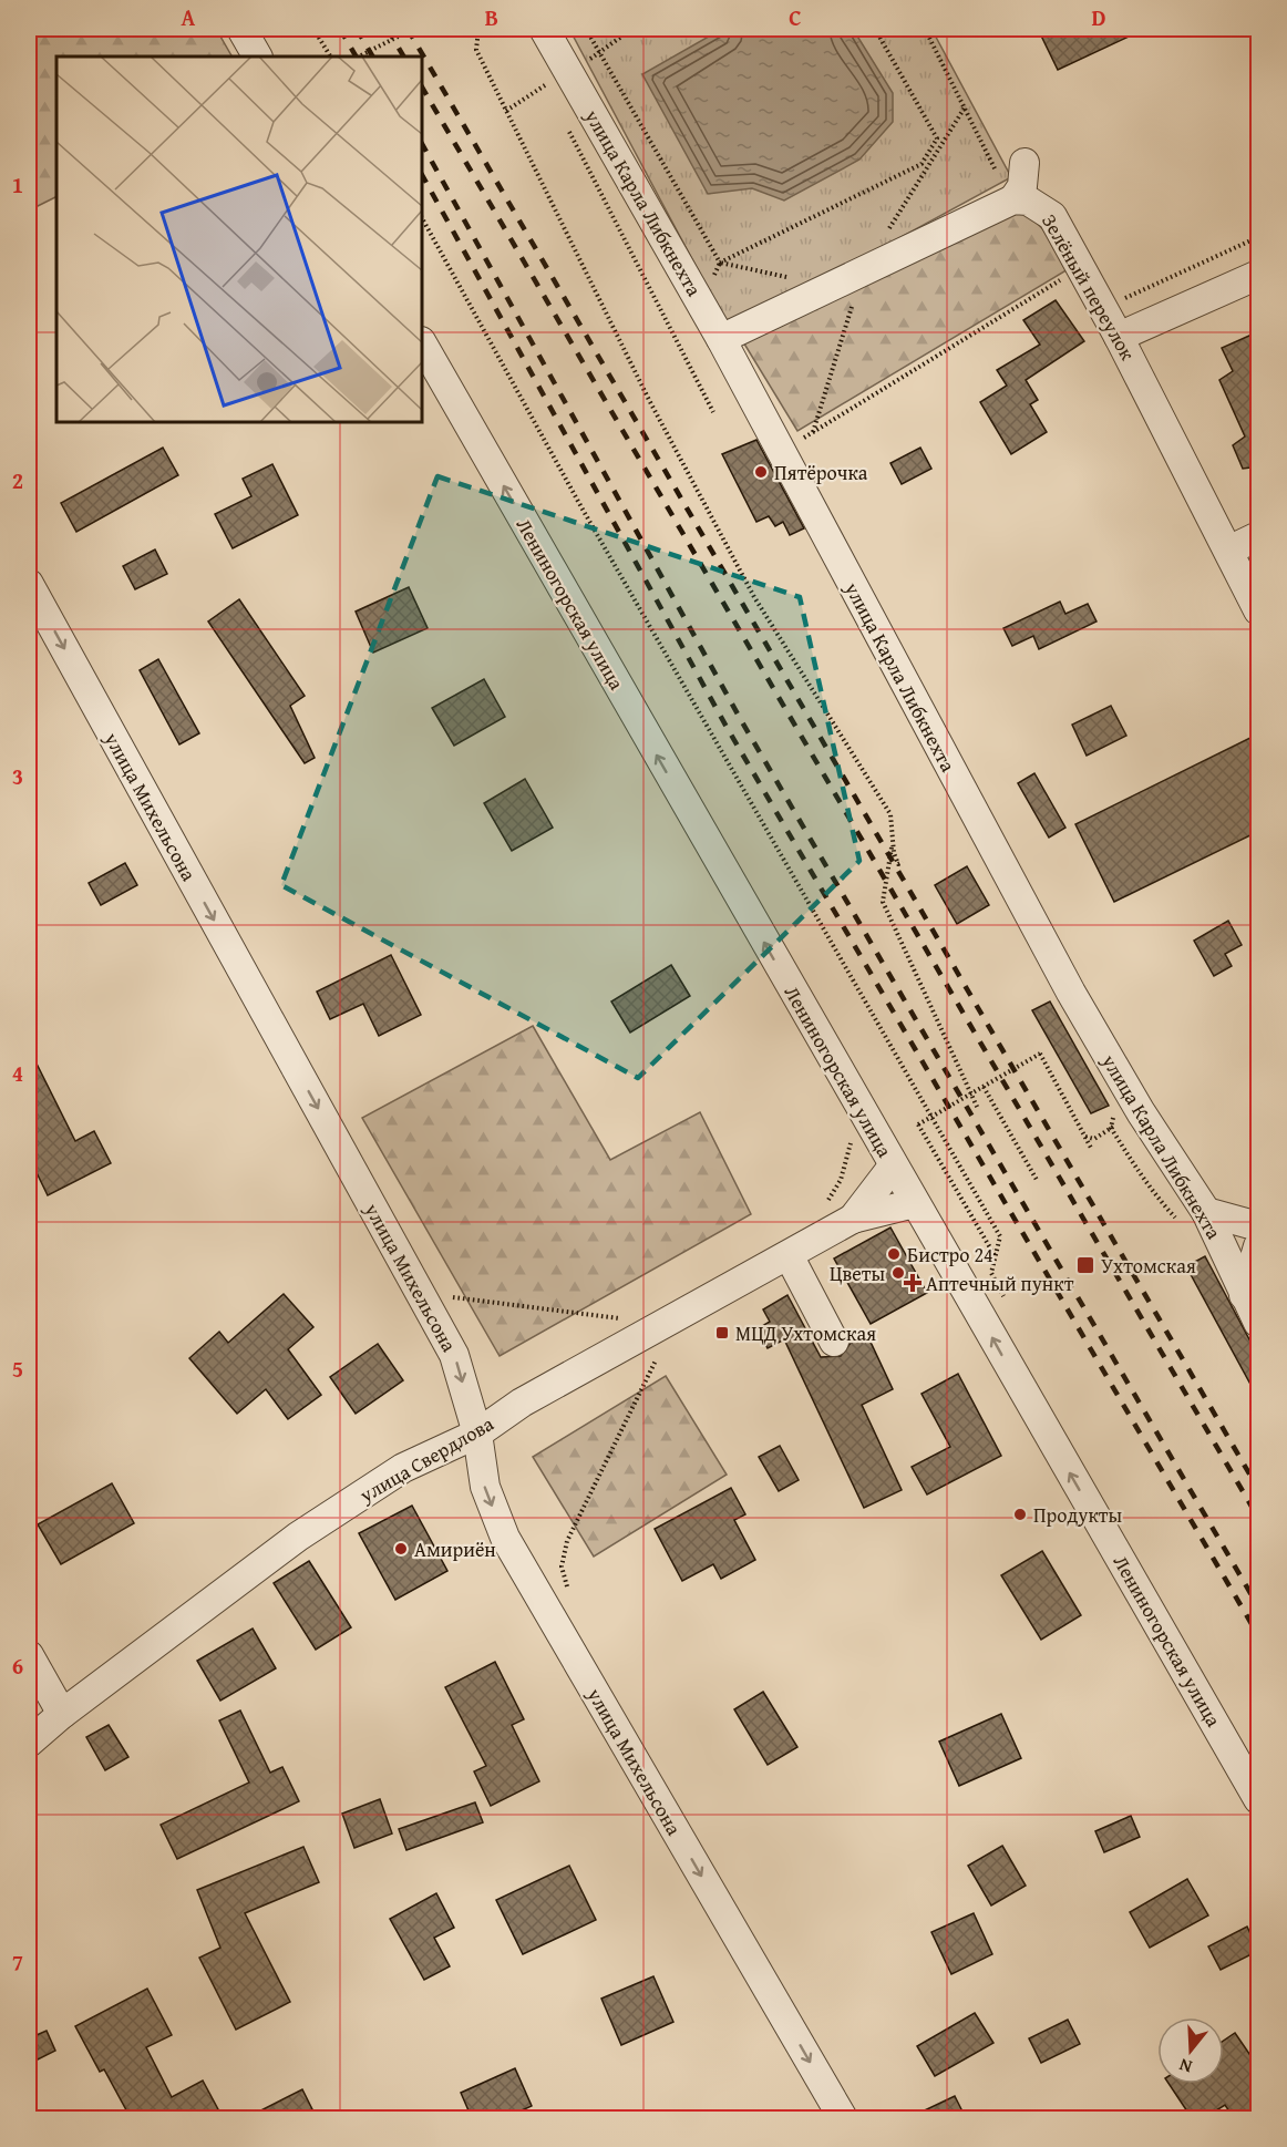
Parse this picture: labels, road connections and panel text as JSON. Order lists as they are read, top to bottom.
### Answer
{
  "streets": {
    "street": [
      "улица Карла Либкнехта",
      "Зелёный переулок",
      "Лениногорская улица",
      "улица Михельсона",
      "улица Свердлова"
    ]
  },
  "crossings": [
    ["Лениногорская улица", "улица Свердлова"],
    ["улица Михельсона", "улица Свердлова"]
  ],
  "one_way": ["Лениногорская улица", "улица Михельсона"],
  "places": {
    "other": [
      "Пятёрочка",
      "Бистро 24",
      "Цветы",
      "Продукты",
      "Амириён"
    ],
    "transit": ["Ухтомская", "МЦД Ухтомская"],
    "health": ["Аптечный пункт"]
  },
  "north": "bottom",
  "grid": {
    "columns": [
      "A",
      "B",
      "C",
      "D"
    ],
    "rows": [
      "1",
      "2",
      "3",
      "4",
      "5",
      "6",
      "7"
    ]
  }
}
